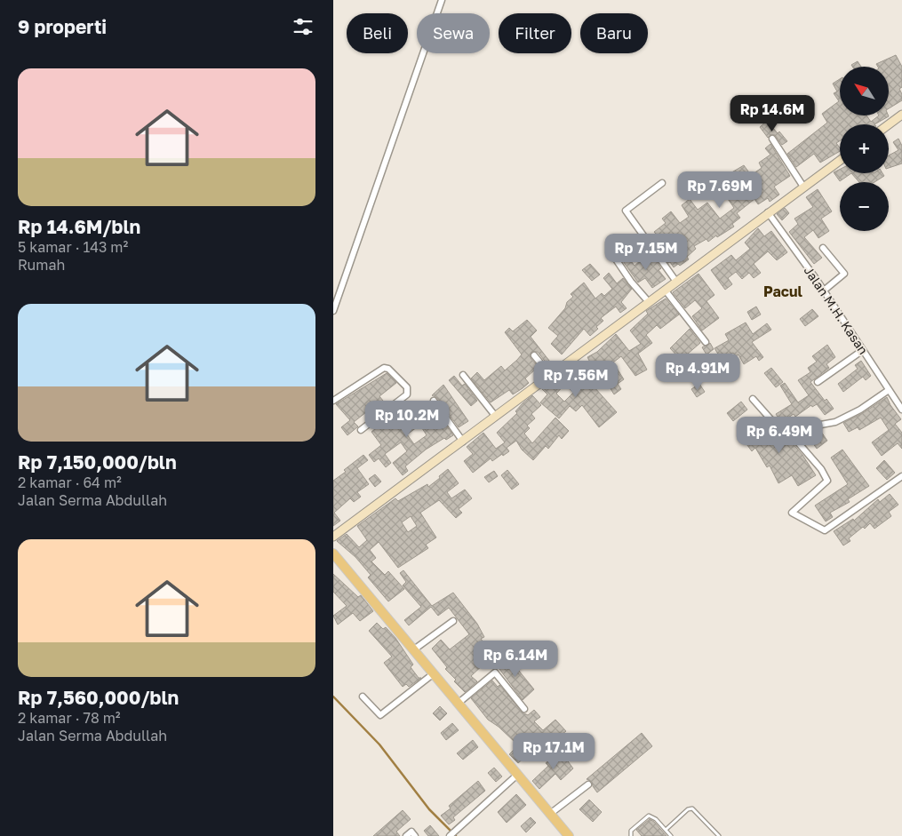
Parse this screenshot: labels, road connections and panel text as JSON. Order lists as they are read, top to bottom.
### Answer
{
  "streets": {
    "street": ["Jalan M.H. Kasan"]
  },
  "districts": ["Pacul"],
  "north": "top left",
  "page": {
    "heading": "9 properti",
    "chip": [
      "Beli",
      "Sewa",
      "Filter",
      "Baru"
    ],
    "list": [
      {
        "name": "Rp 14.6M/bln",
        "note": "5 kamar · 143 m² · Rumah"
      },
      {
        "name": "Rp 7,150,000/bln",
        "note": "2 kamar · 64 m² · Jalan Serma Abdullah"
      },
      {
        "name": "Rp 7,560,000/bln",
        "note": "2 kamar · 78 m² · Jalan Serma Abdullah"
      }
    ],
    "map_buttons": ["+", "−"],
    "price": [
      "Rp 14.6M",
      "Rp 7.69M",
      "Rp 7.15M",
      "Rp 4.91M",
      "Rp 7.56M",
      "Rp 10.2M",
      "Rp 6.49M",
      "Rp 6.14M",
      "Rp 17.1M"
    ]
  }
}
